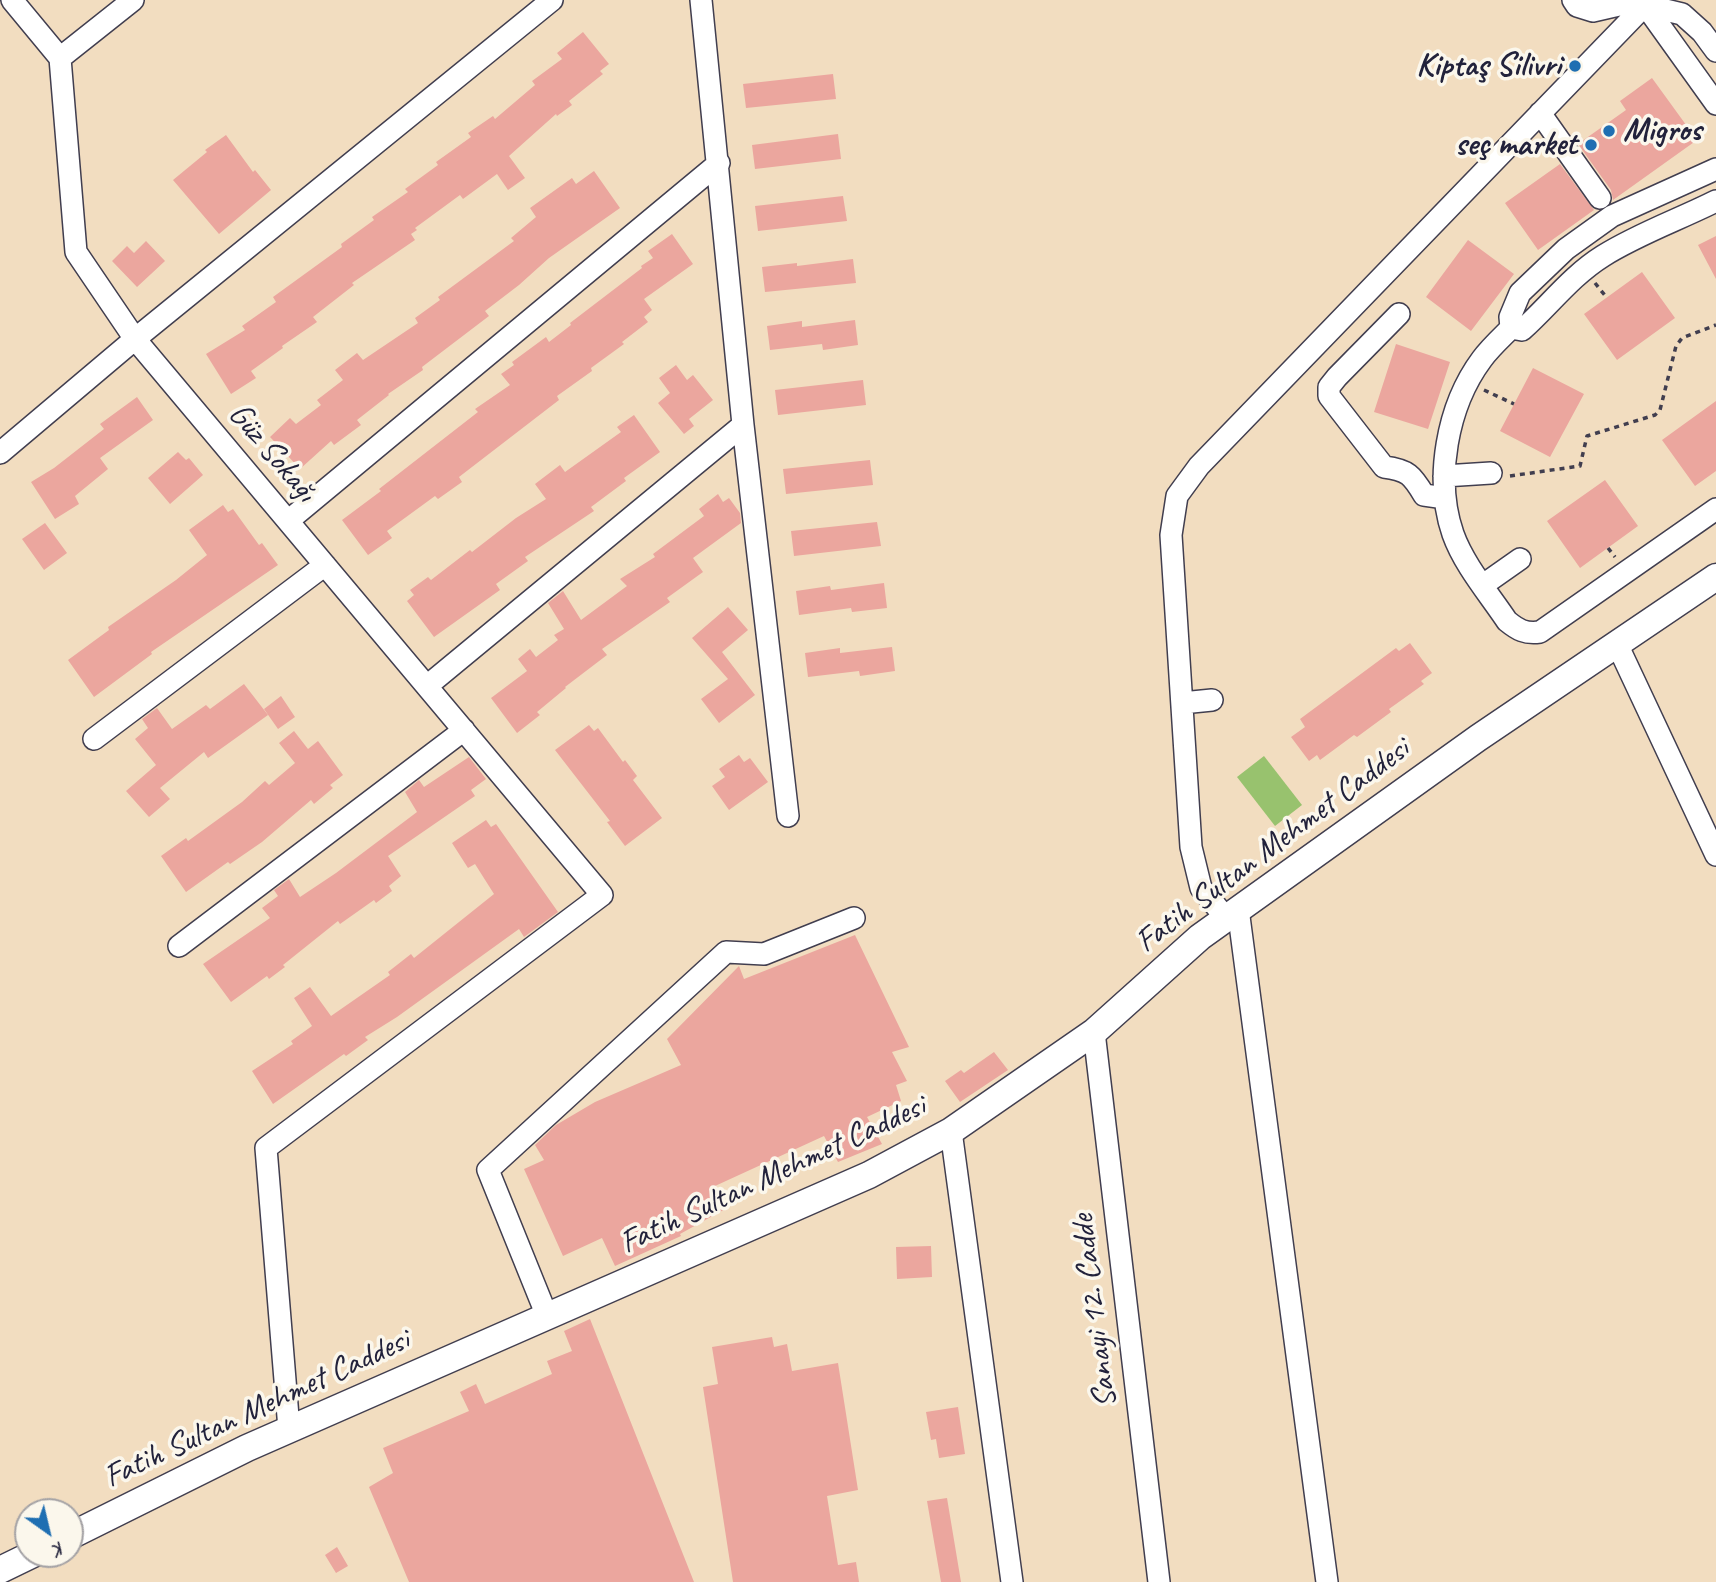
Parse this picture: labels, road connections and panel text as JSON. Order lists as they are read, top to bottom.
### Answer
{
  "streets": {
    "main road": ["Fatih Sultan Mehmet Caddesi"],
    "street": ["Güz Sokağı", "Sanayi 12. Cadde"]
  },
  "crossings": [
    ["Güz Sokağı", "Fatih Sultan Mehmet Caddesi"],
    ["Fatih Sultan Mehmet Caddesi", "Sanayi 12. Cadde"]
  ],
  "places": ["Kiptaş Silivri", "Migros", "seç market"],
  "north": "bottom right"
}
